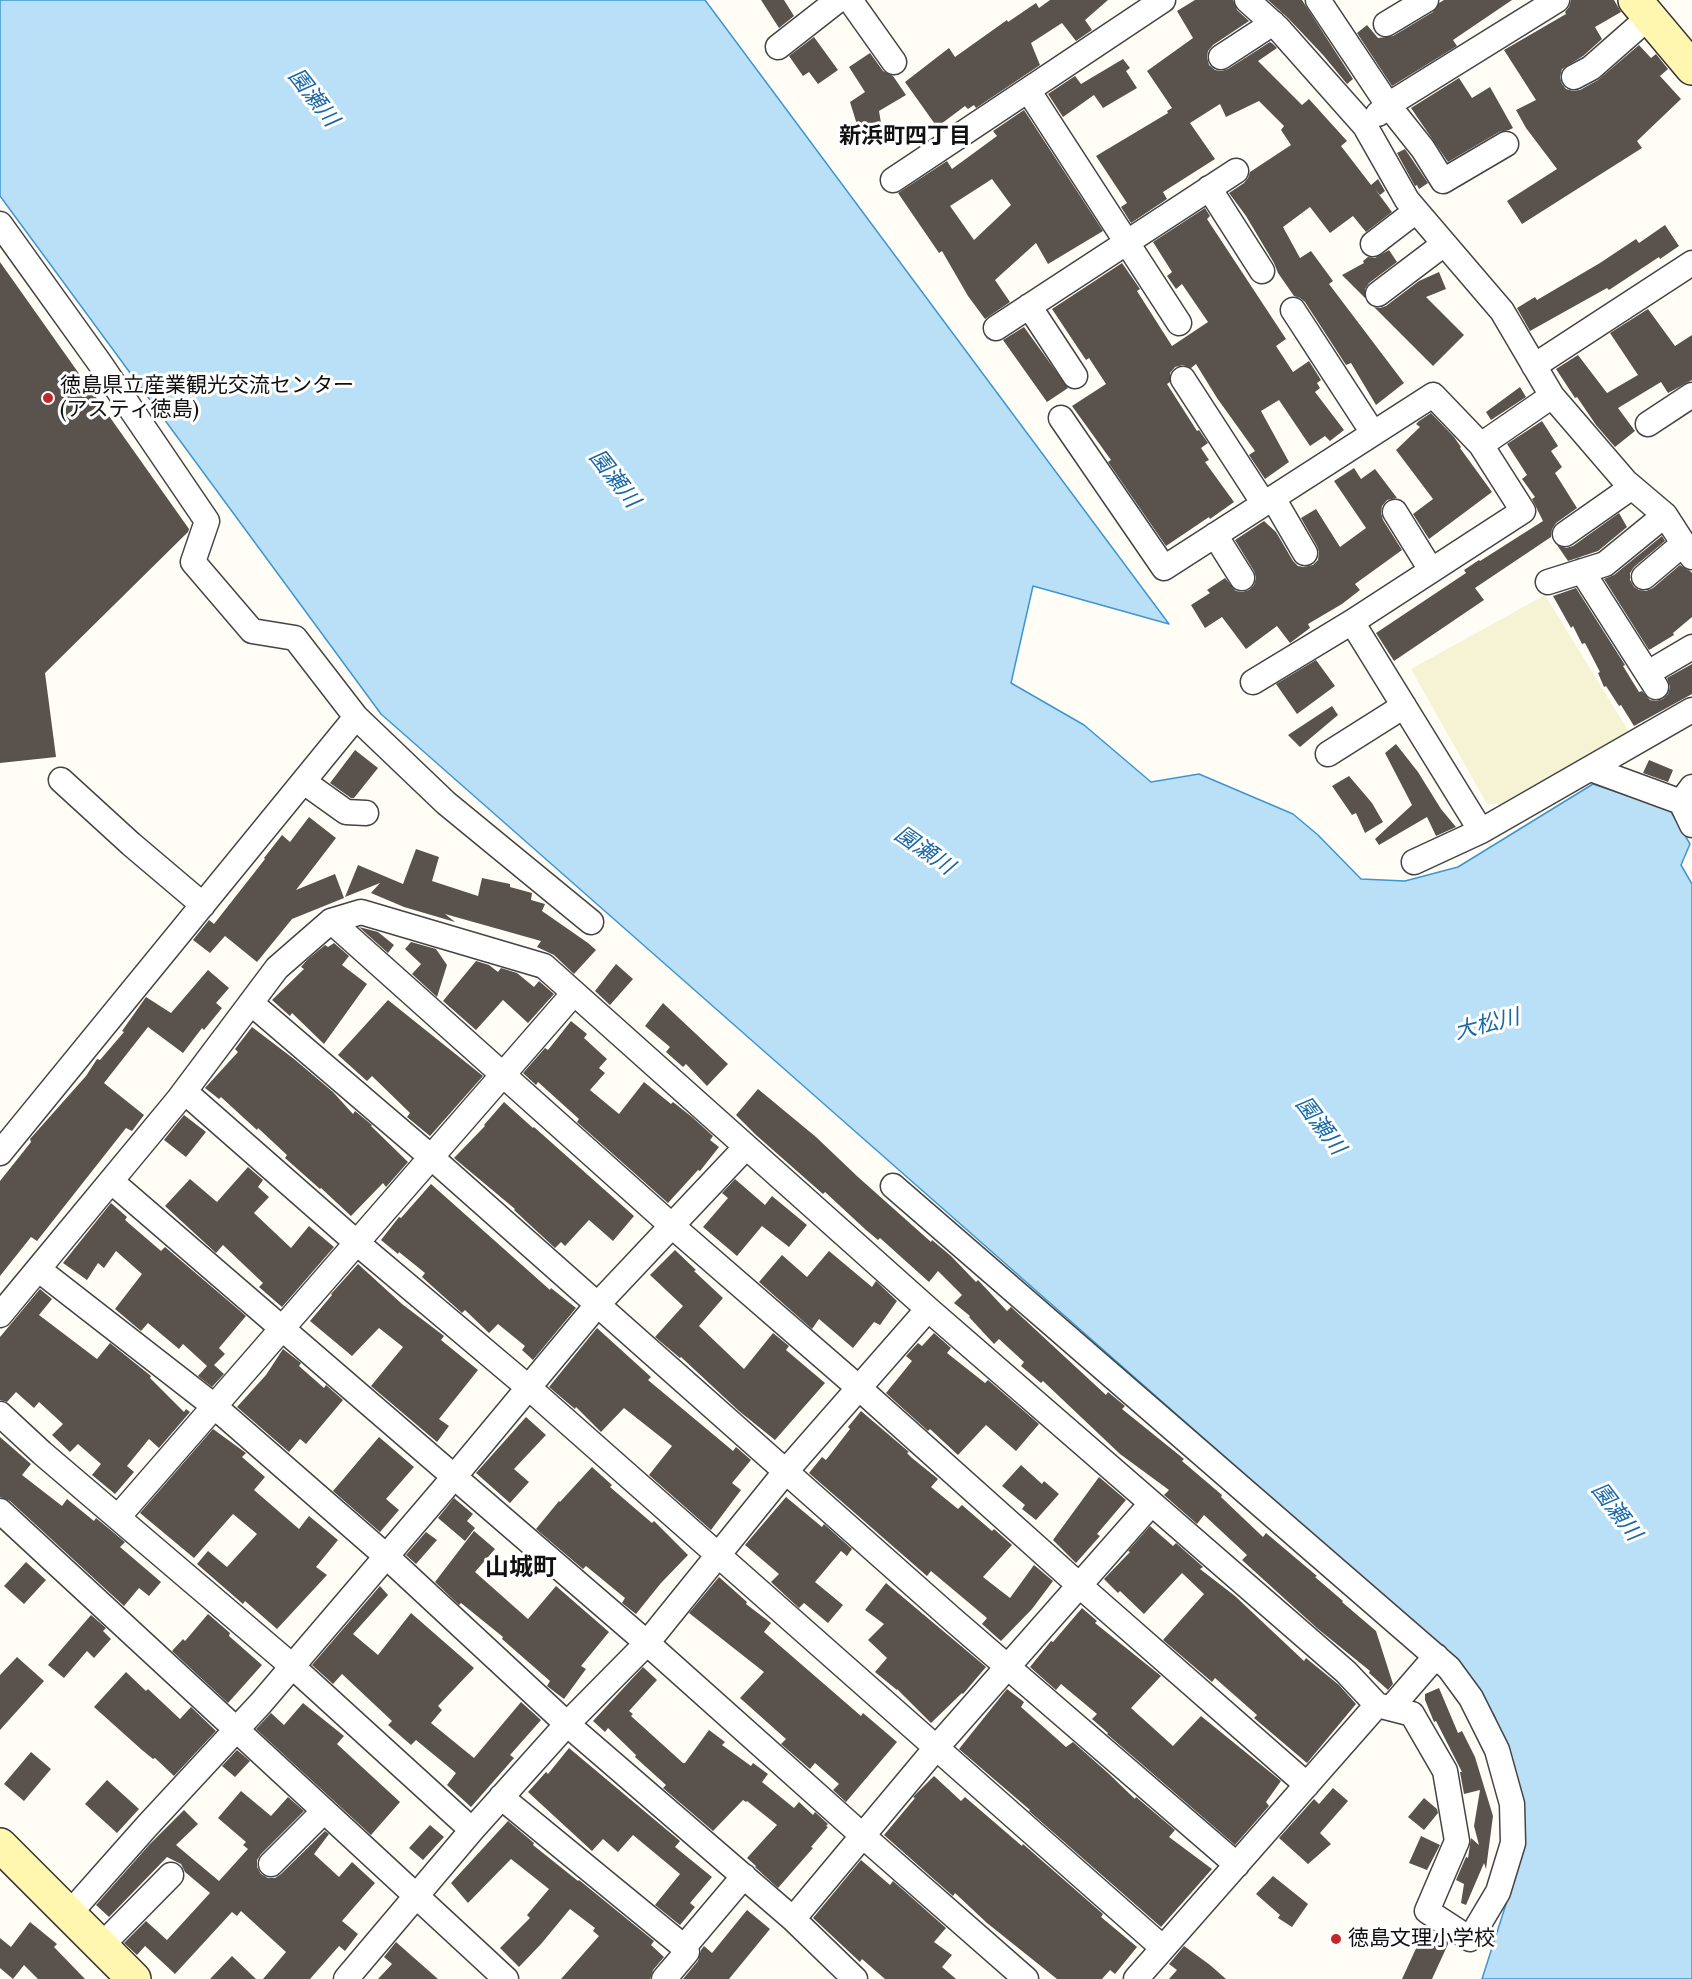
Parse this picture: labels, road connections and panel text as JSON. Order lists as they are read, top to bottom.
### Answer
{
  "districts": ["新浜町四丁目", "山城町"],
  "water": ["園瀬川", "大松川"],
  "places": ["徳島県立産業観光交流センター (アスティ徳島)", "徳島文理小学校"]
}
